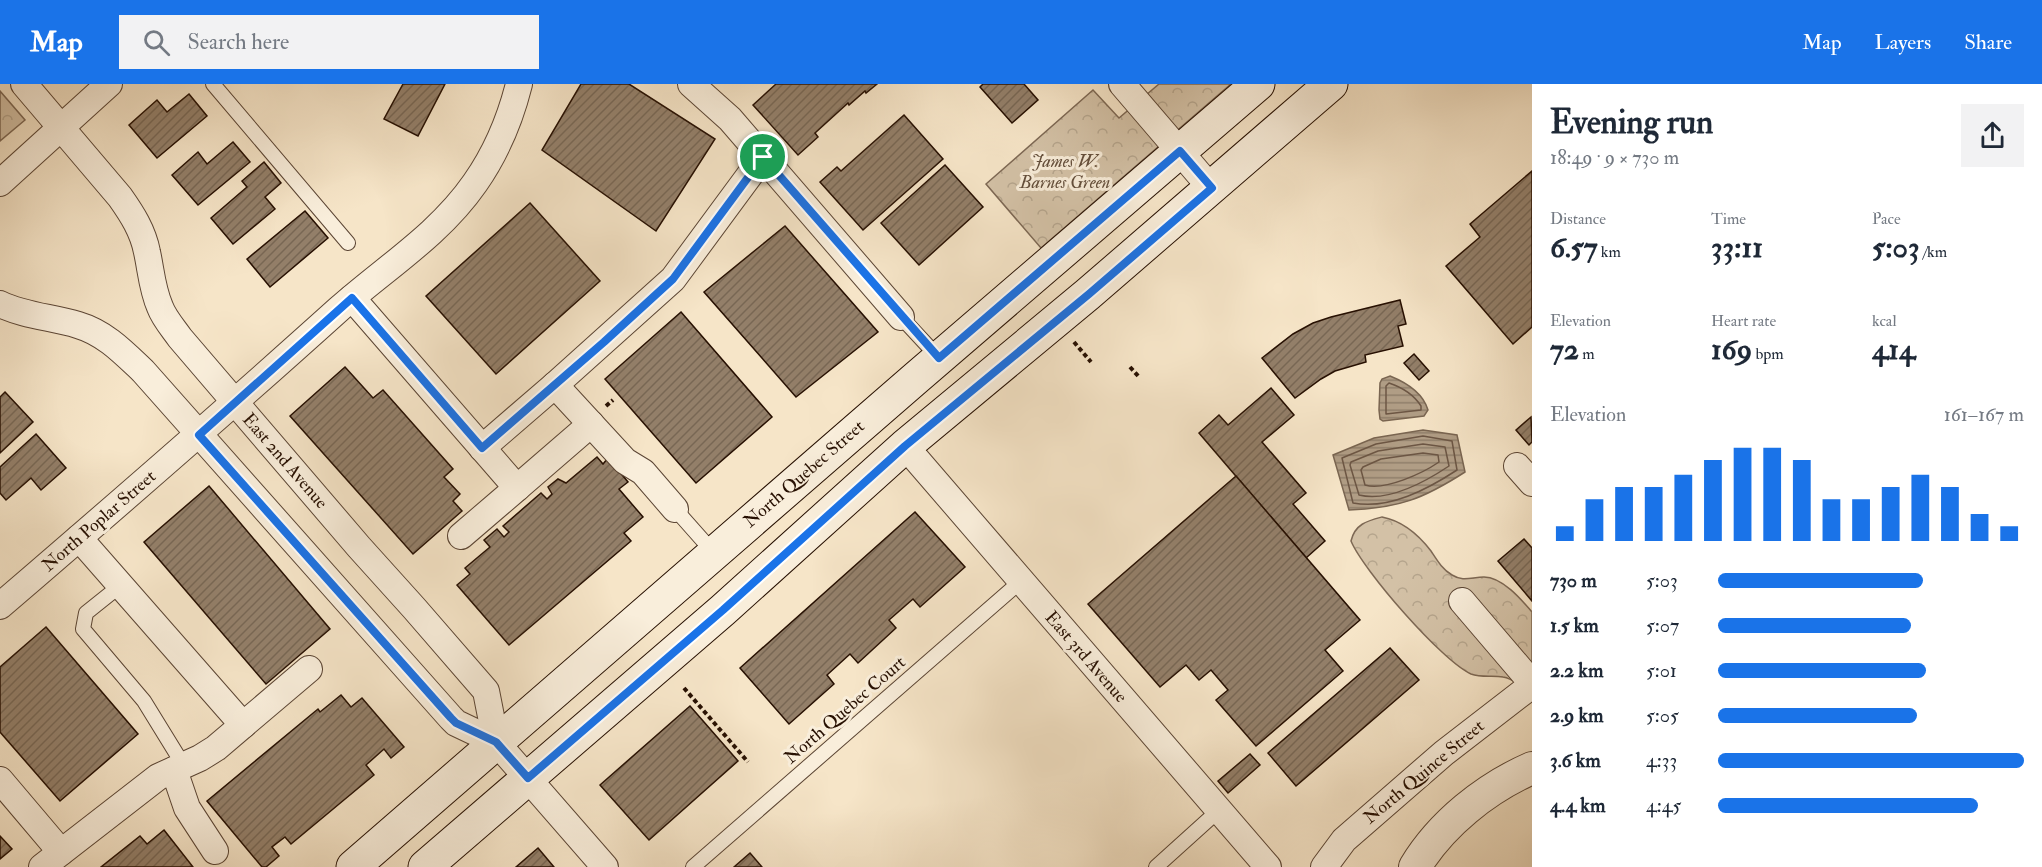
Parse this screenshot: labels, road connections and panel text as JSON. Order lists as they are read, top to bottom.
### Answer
{
  "streets": {
    "main road": ["North Quebec Street"],
    "street": [
      "East 2nd Avenue",
      "North Poplar Street",
      "East 3rd Avenue",
      "North Quince Street"
    ],
    "lane": ["North Quebec Court"]
  },
  "crossings": [
    ["East 2nd Avenue", "North Quebec Street"],
    ["East 2nd Avenue", "North Poplar Street"],
    ["East 3rd Avenue", "North Quebec Court"]
  ],
  "parks": ["James W. Barnes Green"],
  "page": {
    "header": "Map",
    "search": "Search here",
    "nav": ["Map", "Layers", "Share"],
    "heading": ["Evening run", "18:49 · 9 × 730 m"],
    "stats": [
      ["Distance", "6.57 km"],
      ["Time", "33:11"],
      ["Pace", "5:03 /km"],
      ["Elevation", "72 m"],
      ["Heart rate", "169 bpm"],
      ["kcal", "414"]
    ],
    "chart": ["Elevation", "161–167 m"],
    "list": [
      {
        "name": "730 m",
        "note": "5:03"
      },
      {
        "name": "1.5 km",
        "note": "5:07"
      },
      {
        "name": "2.2 km",
        "note": "5:01"
      },
      {
        "name": "2.9 km",
        "note": "5:05"
      },
      {
        "name": "3.6 km",
        "note": "4:33"
      },
      {
        "name": "4.4 km",
        "note": "4:45"
      }
    ]
  }
}
